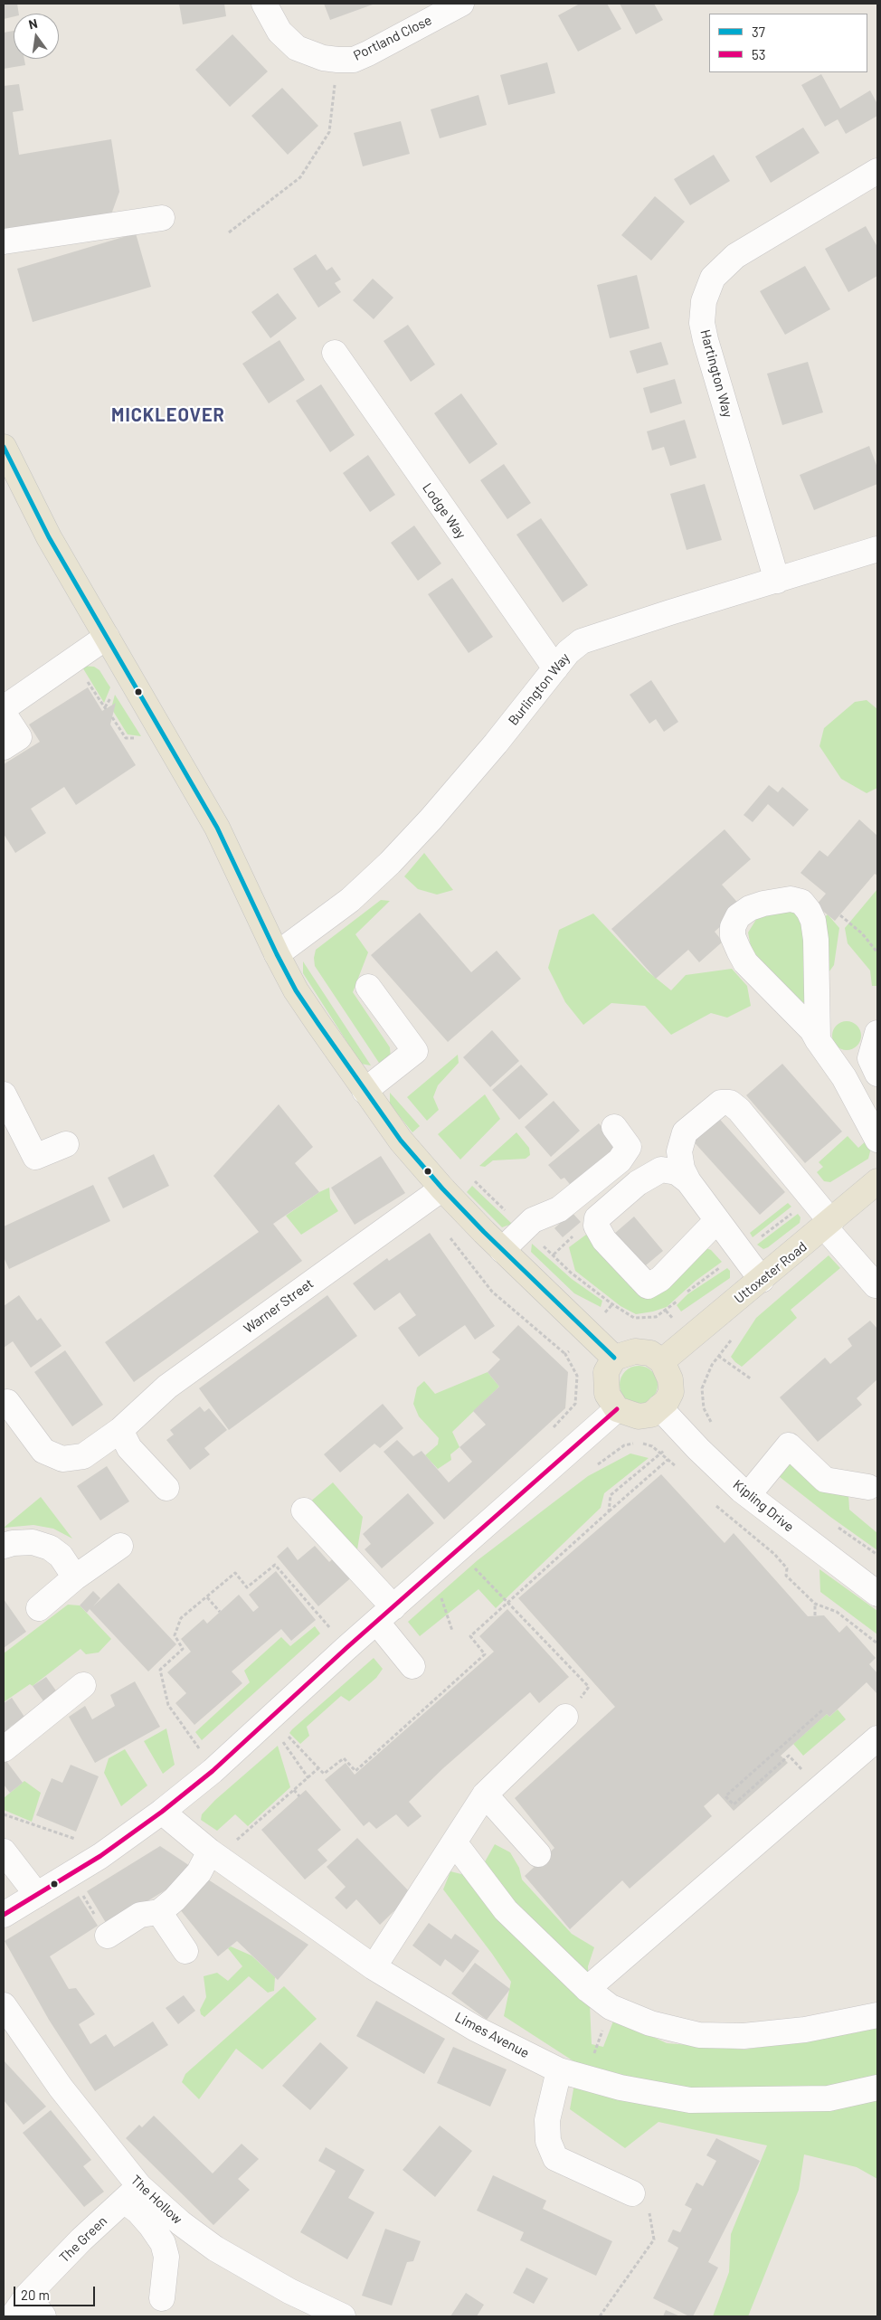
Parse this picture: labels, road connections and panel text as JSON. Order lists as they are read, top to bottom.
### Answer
{
  "streets": {
    "main road": ["Uttoxeter Road"],
    "street": [
      "Portland Close",
      "Hartington Way",
      "Lodge Way",
      "Burlington Way",
      "Warner Street",
      "Kipling Drive",
      "Limes Avenue",
      "The Hollow",
      "The Green"
    ]
  },
  "crossings": [
    ["Hartington Way", "Burlington Way"],
    ["Lodge Way", "Burlington Way"],
    ["Uttoxeter Road", "Kipling Drive"],
    ["The Hollow", "The Green"]
  ],
  "districts": ["MICKLEOVER"],
  "lines": ["transit line 37", "transit line 53"],
  "legend": ["37", "53"],
  "scale_bar": "20 m",
  "north": "top"
}
